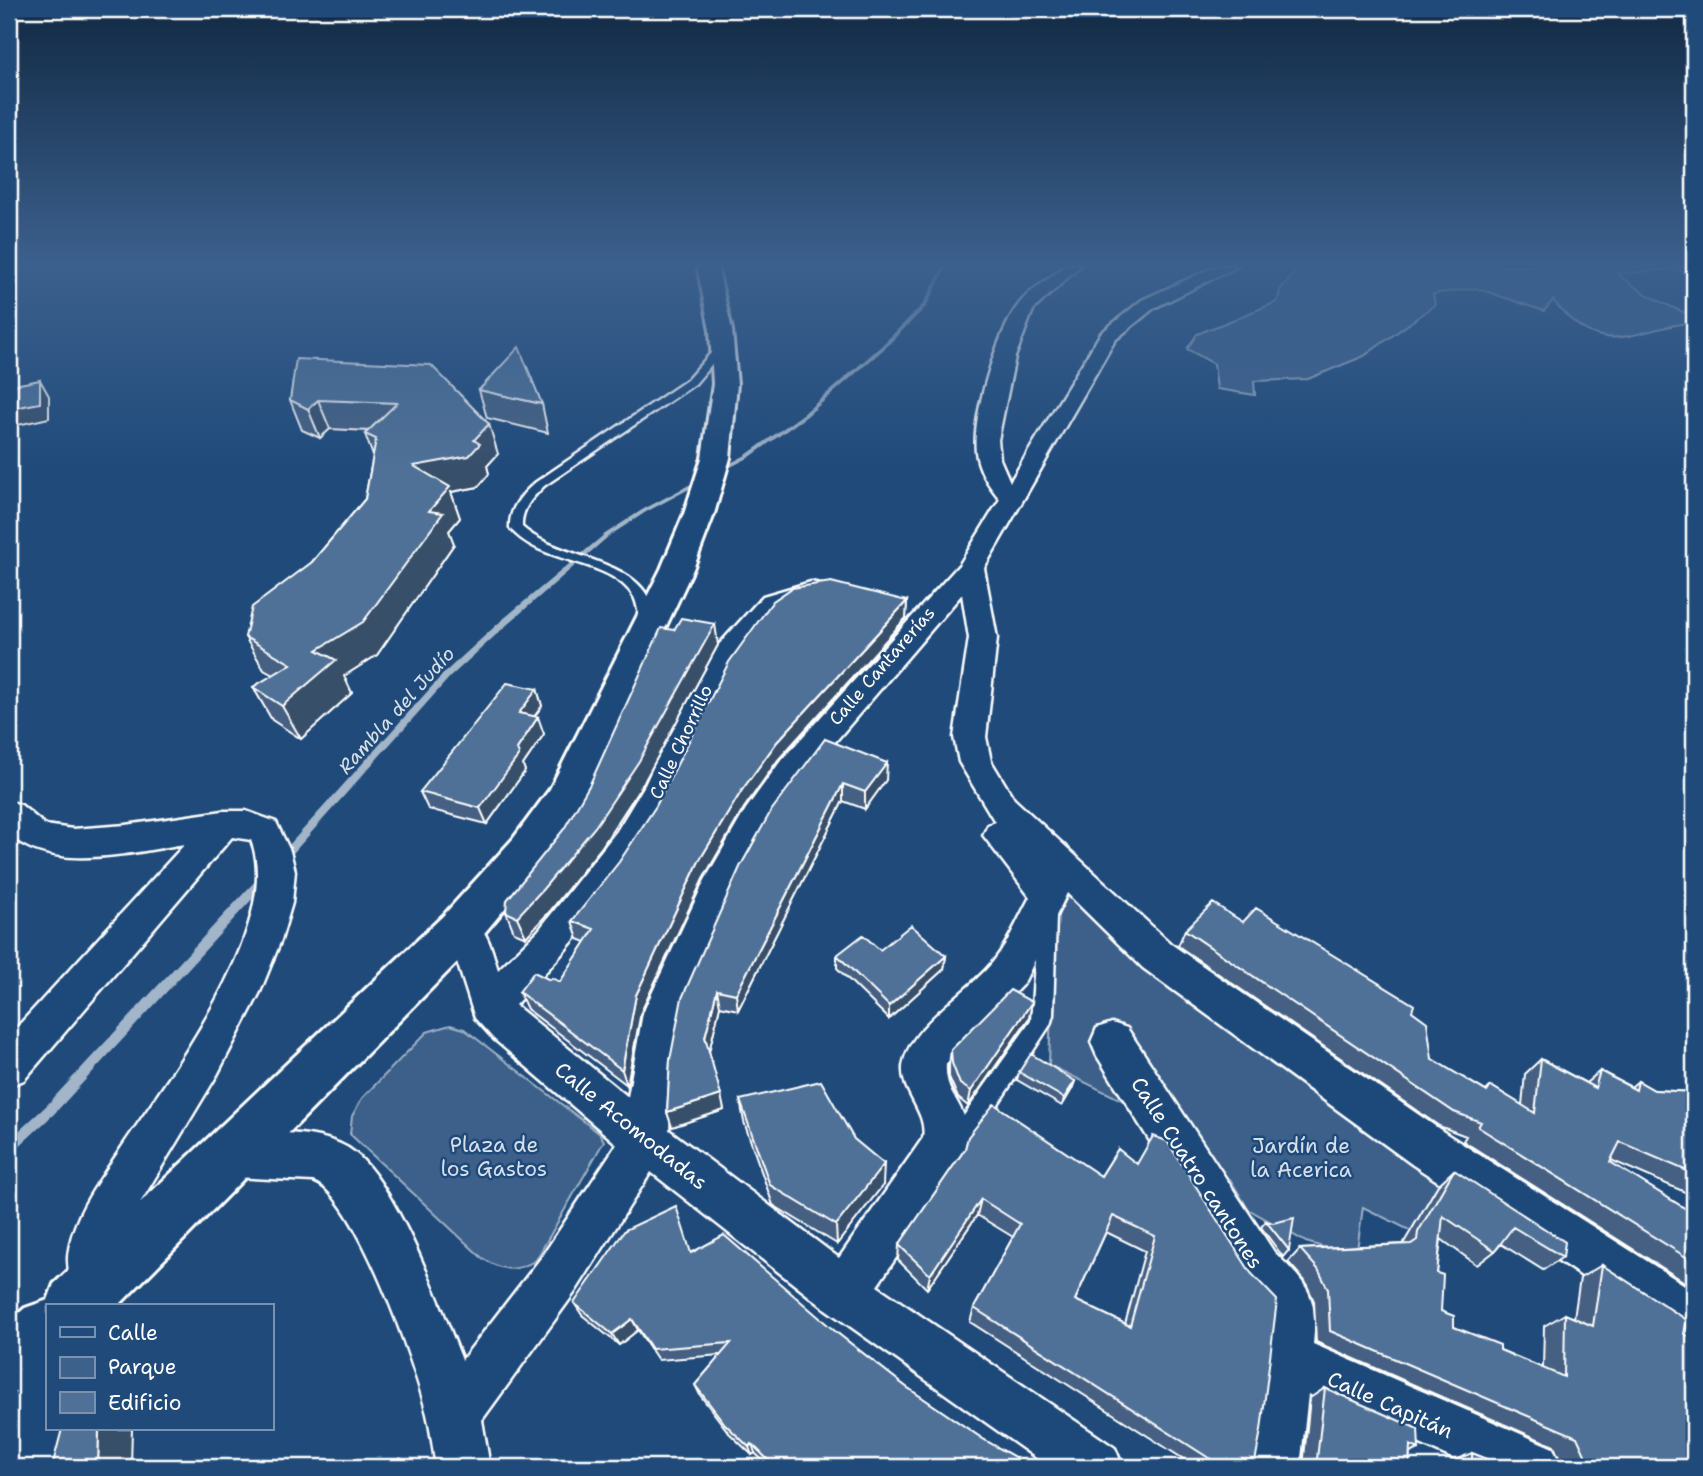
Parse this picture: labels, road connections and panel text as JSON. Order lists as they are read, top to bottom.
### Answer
{
  "streets": {
    "street": [
      "Calle Cantarerías",
      "Calle Chorrillo",
      "Calle Acomodadas",
      "Calle Cuatro cantones",
      "Calle Capitán"
    ]
  },
  "crossings": [
    ["Calle Cantarerías", "Calle Acomodadas"],
    ["Calle Chorrillo", "Calle Acomodadas"],
    ["Calle Cuatro cantones", "Calle Capitán"]
  ],
  "water": ["Rambla del Judío"],
  "parks": ["Plaza de los Gastos", "Jardín de la Acerica"],
  "legend": ["Calle", "Parque", "Edificio"]
}
